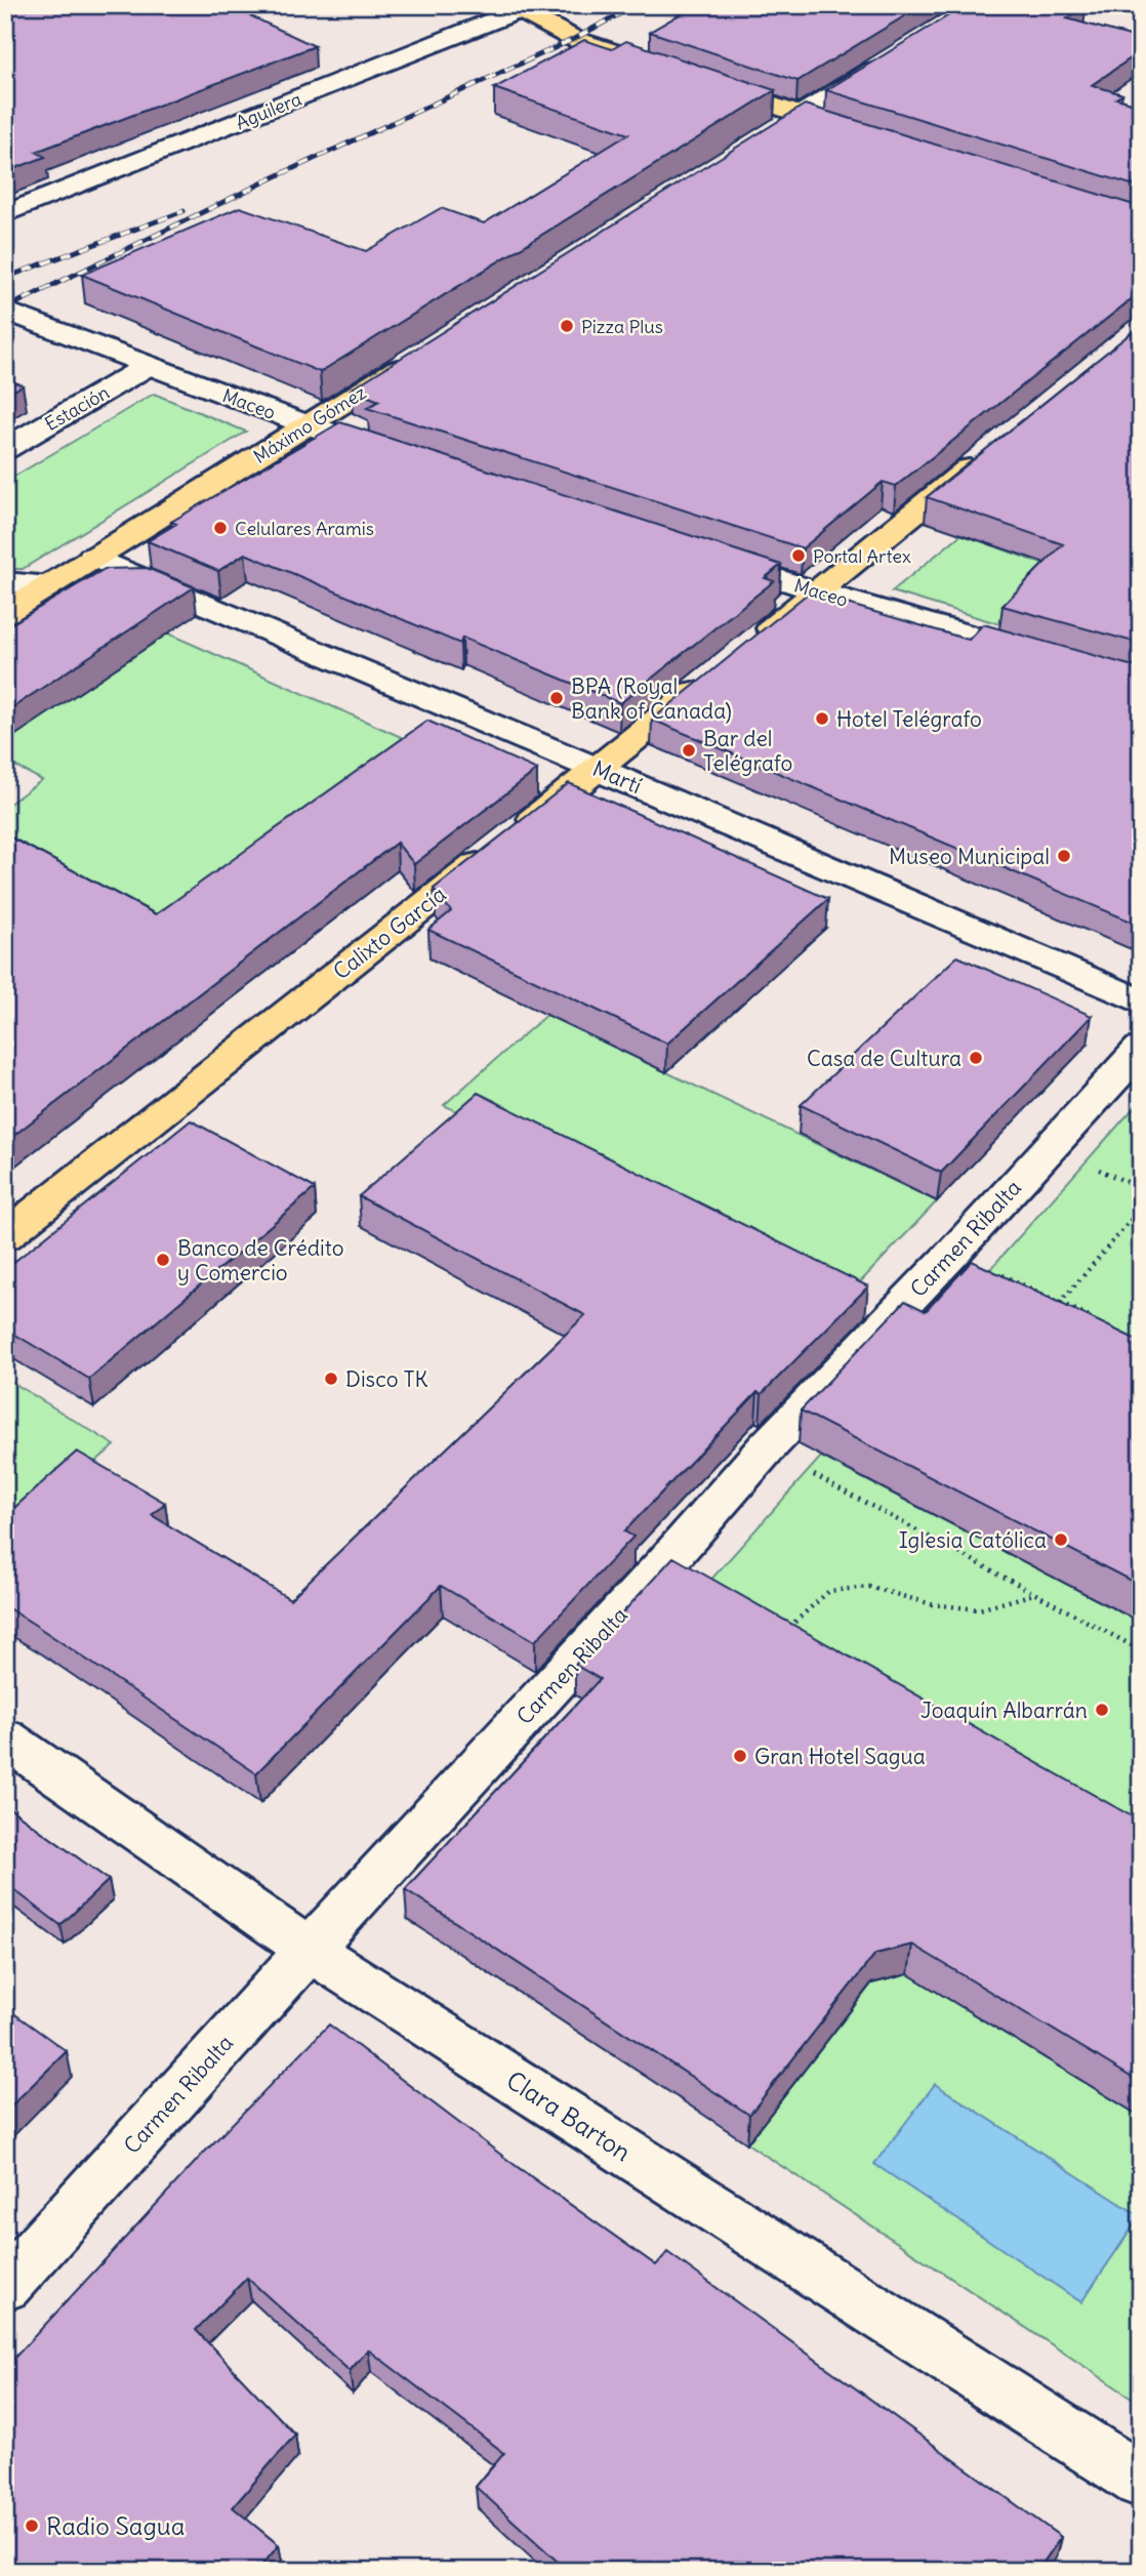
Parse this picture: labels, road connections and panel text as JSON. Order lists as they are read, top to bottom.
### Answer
{
  "streets": {
    "main road": ["Máximo Gómez", "Calixto García"],
    "street": [
      "Aguilera",
      "Maceo",
      "Estación",
      "Martí",
      "Carmen Ribalta",
      "Clara Barton"
    ]
  },
  "crossings": [
    ["Maceo", "Estación"],
    ["Maceo", "Máximo Gómez"],
    ["Máximo Gómez", "Martí"],
    ["Martí", "Calixto García"],
    ["Carmen Ribalta", "Clara Barton"]
  ],
  "places": [
    "Pizza Plus",
    "Celulares Aramis",
    "Portal Artex",
    "BPA (Royal Bank of Canada)",
    "Hotel Telégrafo",
    "Bar del Telégrafo",
    "Museo Municipal",
    "Casa de Cultura",
    "Banco de Crédito y Comercio",
    "Disco TK",
    "Iglesia Católica",
    "Joaquín Albarrán",
    "Gran Hotel Sagua",
    "Radio Sagua"
  ]
}
